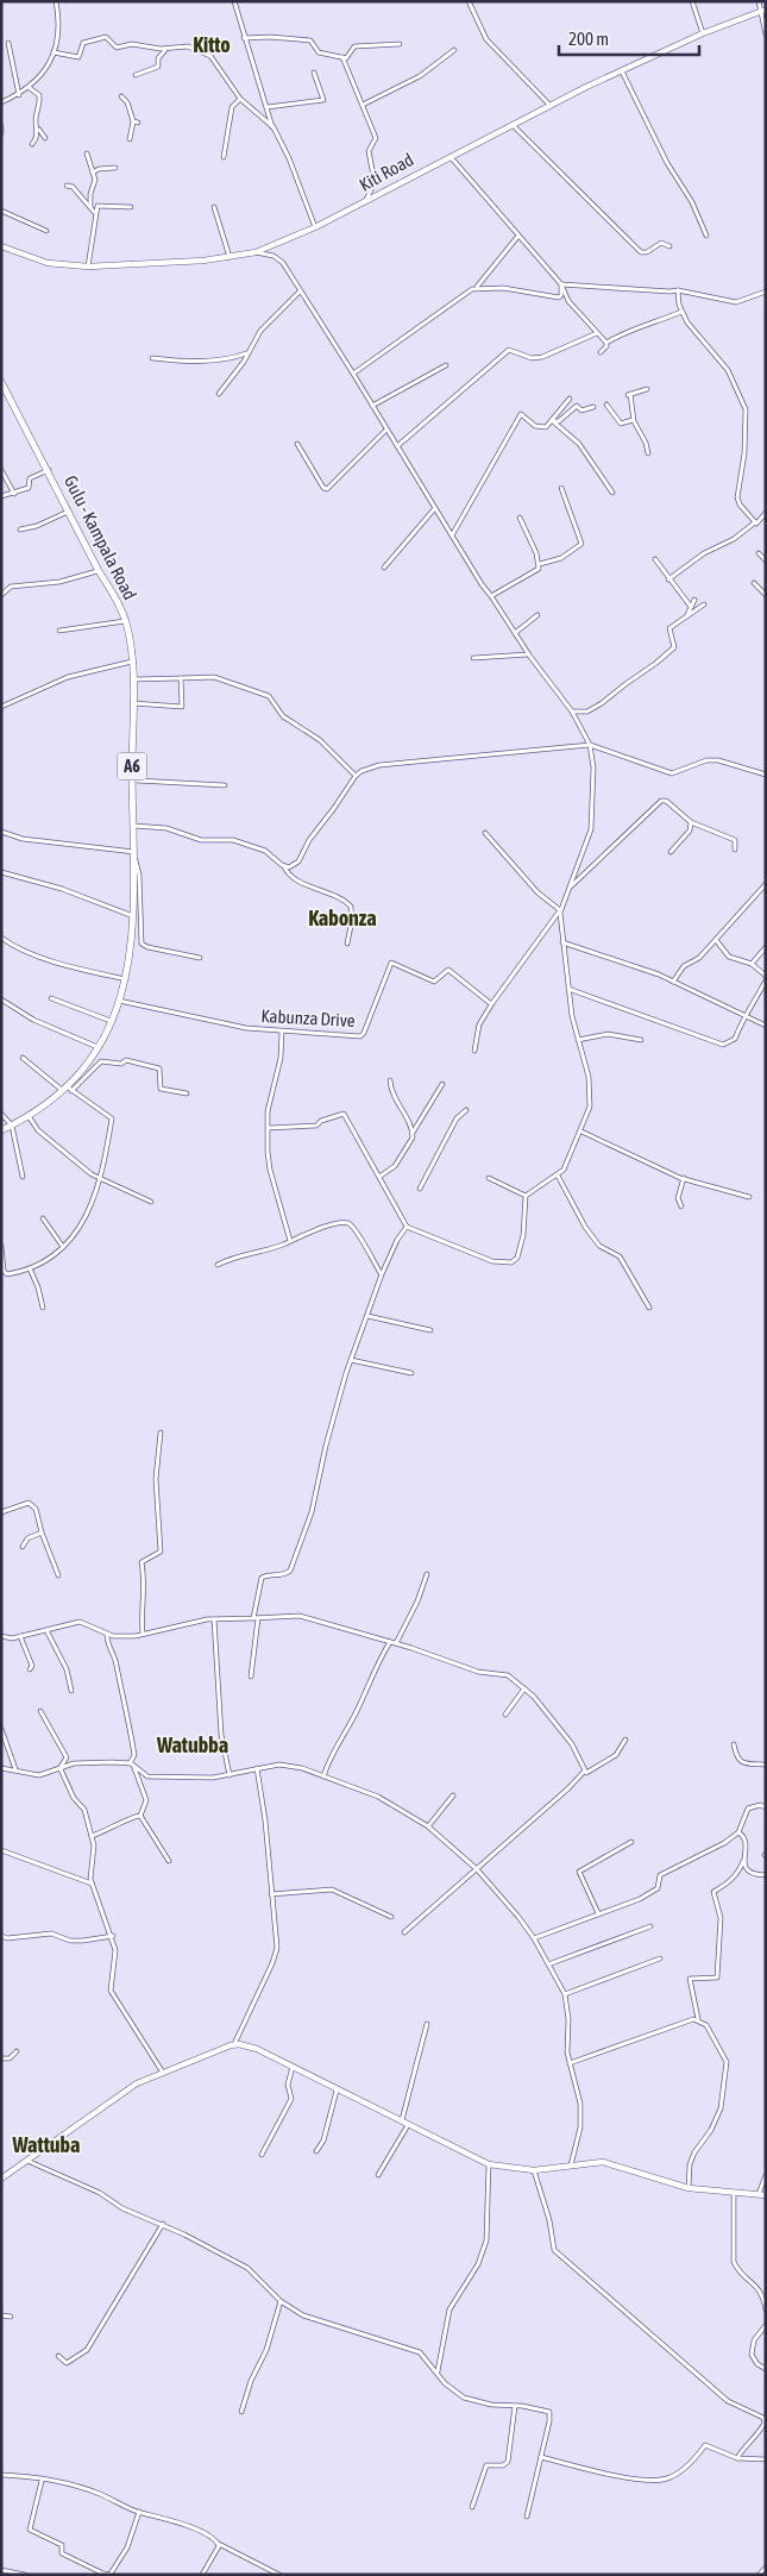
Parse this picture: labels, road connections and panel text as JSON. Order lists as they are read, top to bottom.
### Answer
{
  "streets": {
    "main road": ["Gulu - Kampala Road", "A6"],
    "street": ["Kiti Road", "Kabunza Drive"]
  },
  "crossings": [
    ["Gulu - Kampala Road", "Kabunza Drive"]
  ],
  "districts": [
    "Kitto",
    "Kabonza",
    "Watubba",
    "Wattuba"
  ],
  "scale_bar": "200 m"
}
